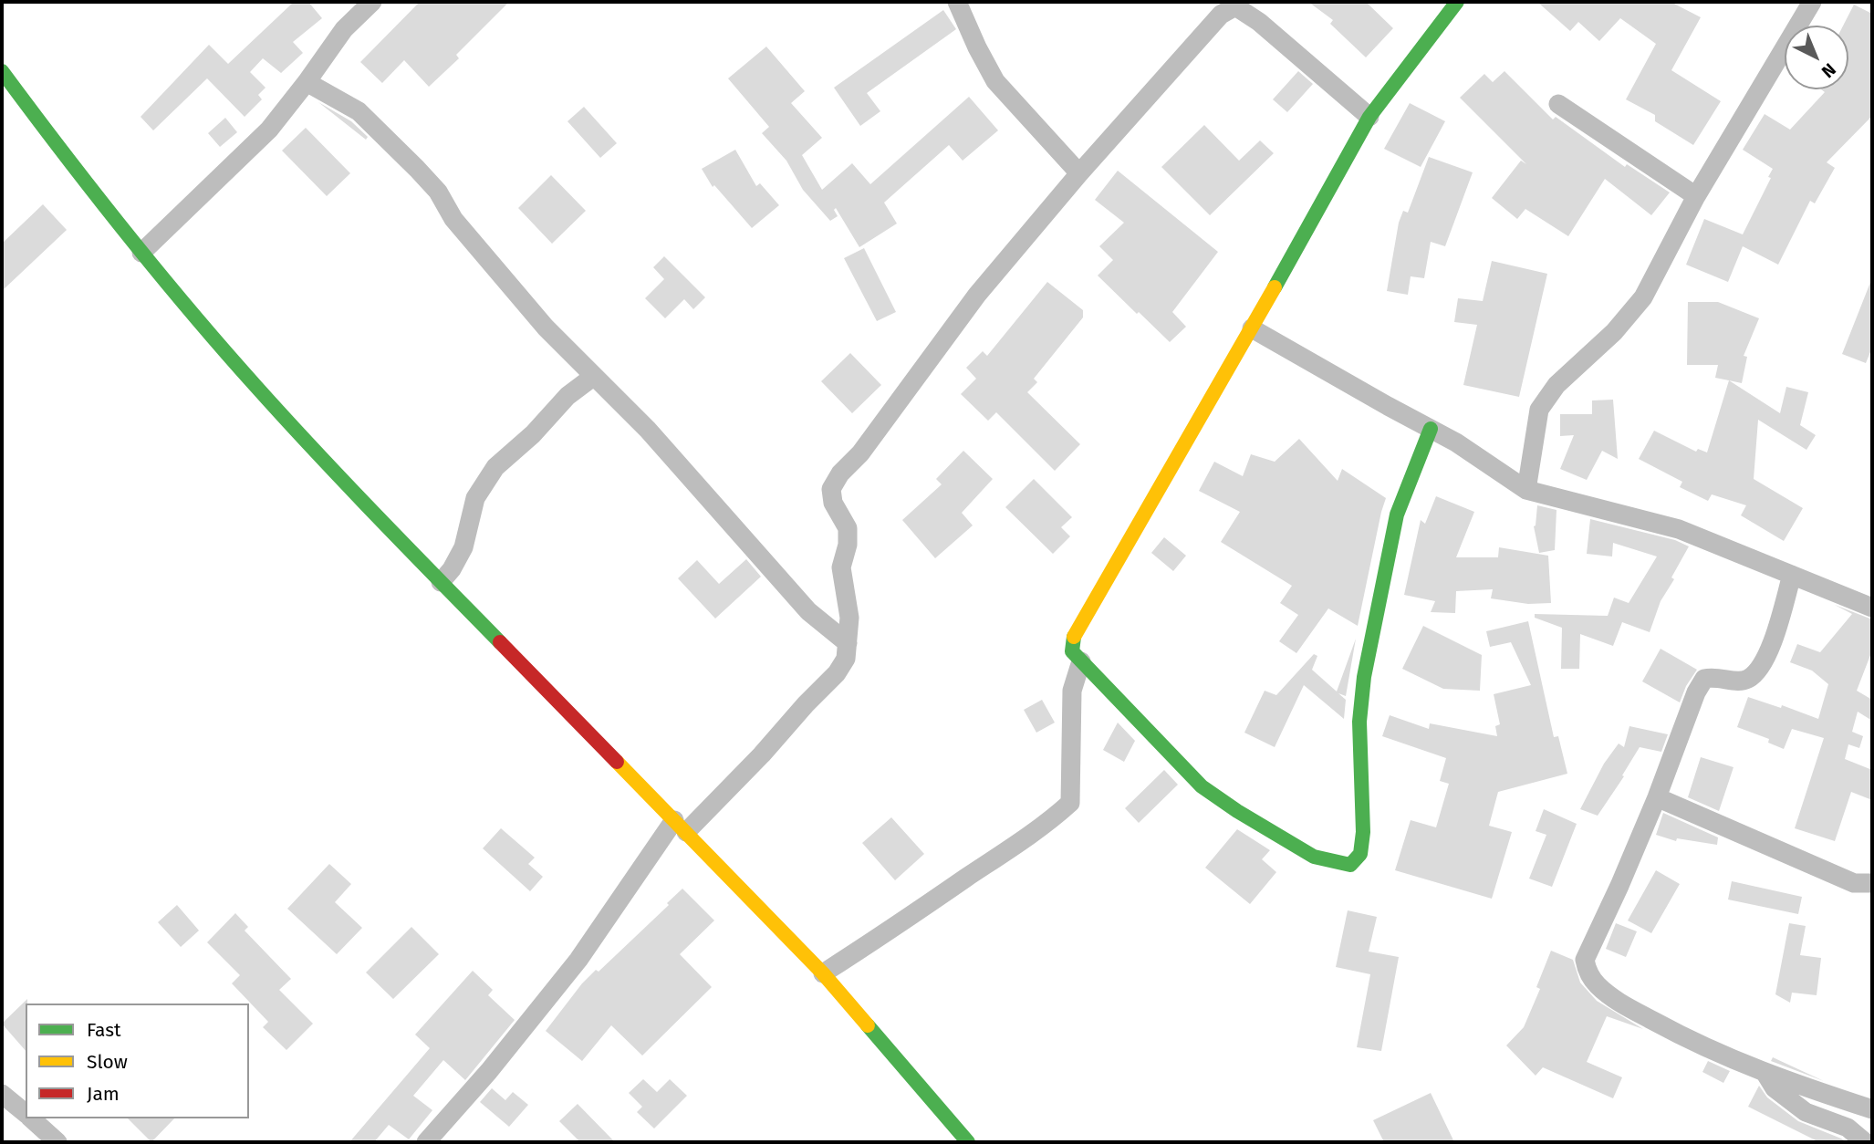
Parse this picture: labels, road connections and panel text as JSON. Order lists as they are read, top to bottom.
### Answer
{
  "legend": ["Fast", "Slow", "Jam"],
  "north": "bottom right"
}
